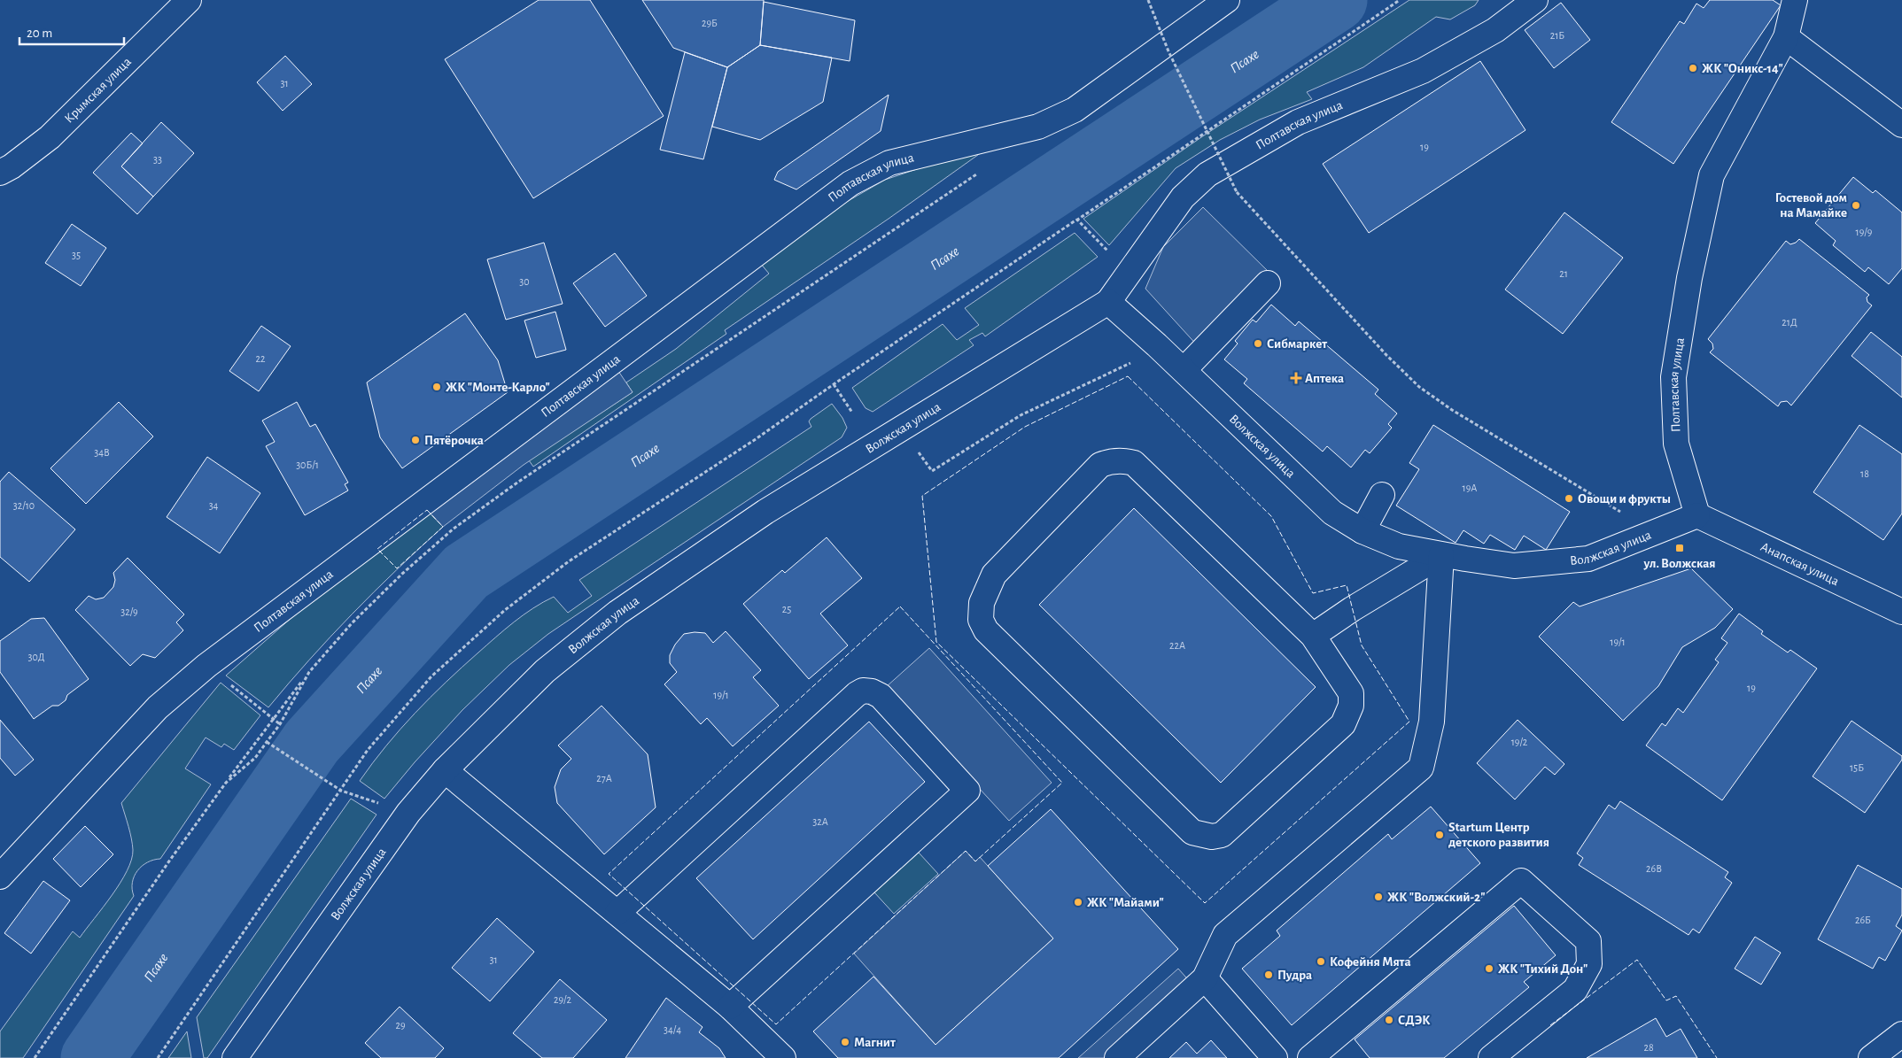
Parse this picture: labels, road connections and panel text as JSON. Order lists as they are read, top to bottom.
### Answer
{
  "streets": {
    "street": [
      "Крымская улица",
      "Полтавская улица",
      "Волжская улица",
      "Анапская улица"
    ]
  },
  "crossings": [
    ["Полтавская улица", "Волжская улица"],
    ["Полтавская улица", "Анапская улица"],
    ["Волжская улица", "Анапская улица"]
  ],
  "water": ["Псахе"],
  "places": {
    "other": [
      "ЖК \"Оникс-14\"",
      "Гостевой дом на Мамайке",
      "Сибмаркет",
      "ЖК \"Монте-Карло\"",
      "Пятёрочка",
      "Овощи и фрукты",
      "Startum Центр детского развития",
      "ЖК \"Волжский-2\"",
      "ЖК \"Майами\"",
      "Кофейня Мята",
      "ЖК \"Тихий Дон\"",
      "Пудра",
      "СДЭК",
      "Магнит"
    ],
    "health": ["Аптека"],
    "transit": ["ул. Волжская"]
  },
  "house_numbers": [
    "29Б",
    "21Б",
    "31",
    "19",
    "33",
    "19/9",
    "35",
    "21",
    "30",
    "21Д",
    "22",
    "34В",
    "30Б/1",
    "18",
    "19А",
    "32/10",
    "34",
    "25",
    "32/9",
    "19/1",
    "22А",
    "30Д",
    "19",
    "19/1",
    "19/2",
    "15Б",
    "27А",
    "32А",
    "26В",
    "26Б",
    "31",
    "29/2",
    "29",
    "34/4",
    "28"
  ],
  "scale_bar": "20 m"
}
